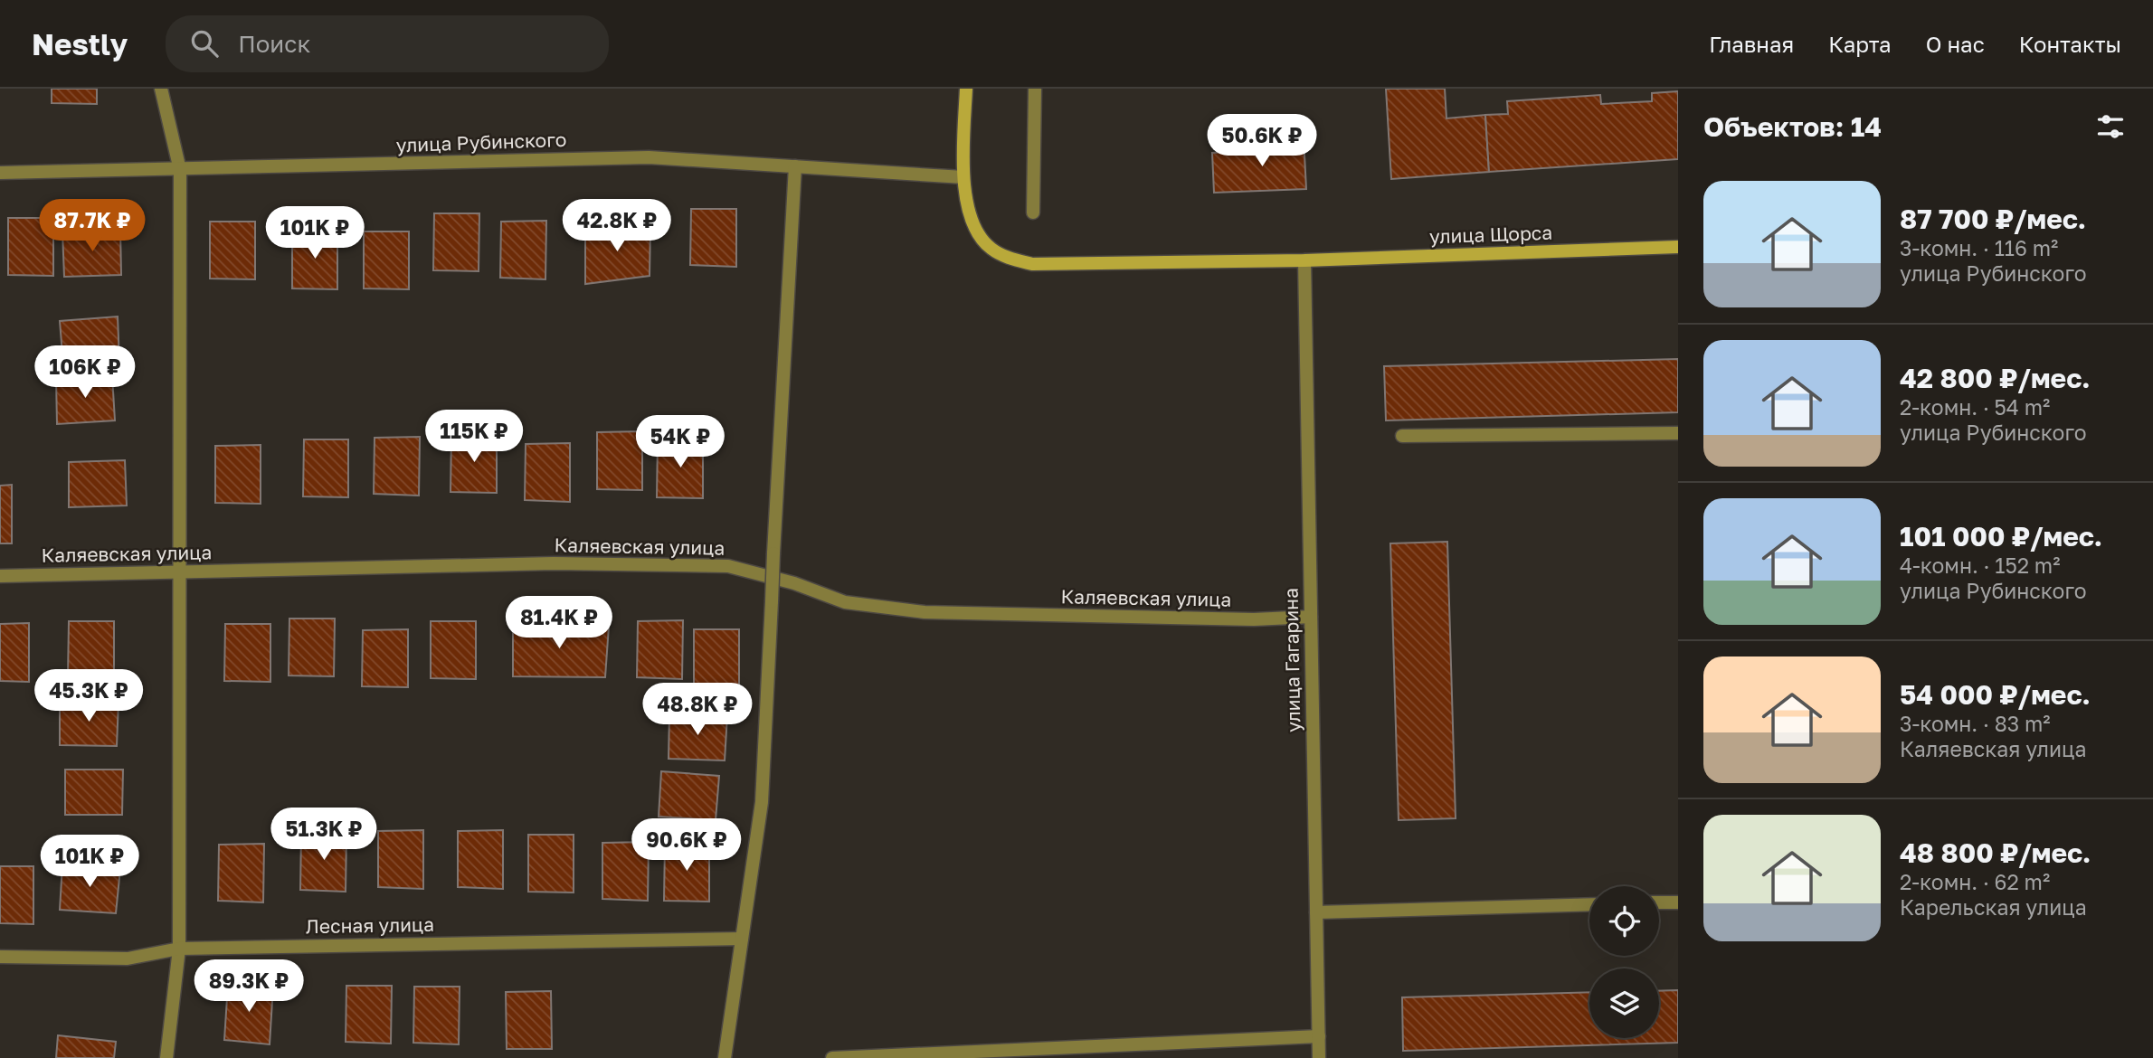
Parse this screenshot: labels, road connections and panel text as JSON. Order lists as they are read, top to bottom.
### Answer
{
  "streets": {
    "street": [
      "улица Рубинского",
      "улица Щорса",
      "Каляевская улица",
      "улица Гагарина",
      "Лесная улица"
    ]
  },
  "crossings": [
    ["улица Рубинского", "улица Щорса"],
    ["улица Щорса", "улица Гагарина"],
    ["Каляевская улица", "улица Гагарина"]
  ],
  "page": {
    "header": "Nestly",
    "search": "Поиск",
    "nav": [
      "Главная",
      "Карта",
      "О нас",
      "Контакты"
    ],
    "heading": "Объектов: 14",
    "price": [
      "50.6K ₽",
      "87.7K ₽",
      "42.8K ₽",
      "101K ₽",
      "106K ₽",
      "115K ₽",
      "54K ₽",
      "81.4K ₽",
      "45.3K ₽",
      "48.8K ₽",
      "51.3K ₽",
      "90.6K ₽",
      "101K ₽",
      "89.3K ₽"
    ],
    "list": [
      {
        "name": "87 700 ₽/мес.",
        "note": "3-комн. · 116 m² · улица Рубинского"
      },
      {
        "name": "42 800 ₽/мес.",
        "note": "2-комн. · 54 m² · улица Рубинского"
      },
      {
        "name": "101 000 ₽/мес.",
        "note": "4-комн. · 152 m² · улица Рубинского"
      },
      {
        "name": "54 000 ₽/мес.",
        "note": "3-комн. · 83 m² · Каляевская улица"
      },
      {
        "name": "48 800 ₽/мес.",
        "note": "2-комн. · 62 m² · Карельская улица"
      }
    ]
  }
}
